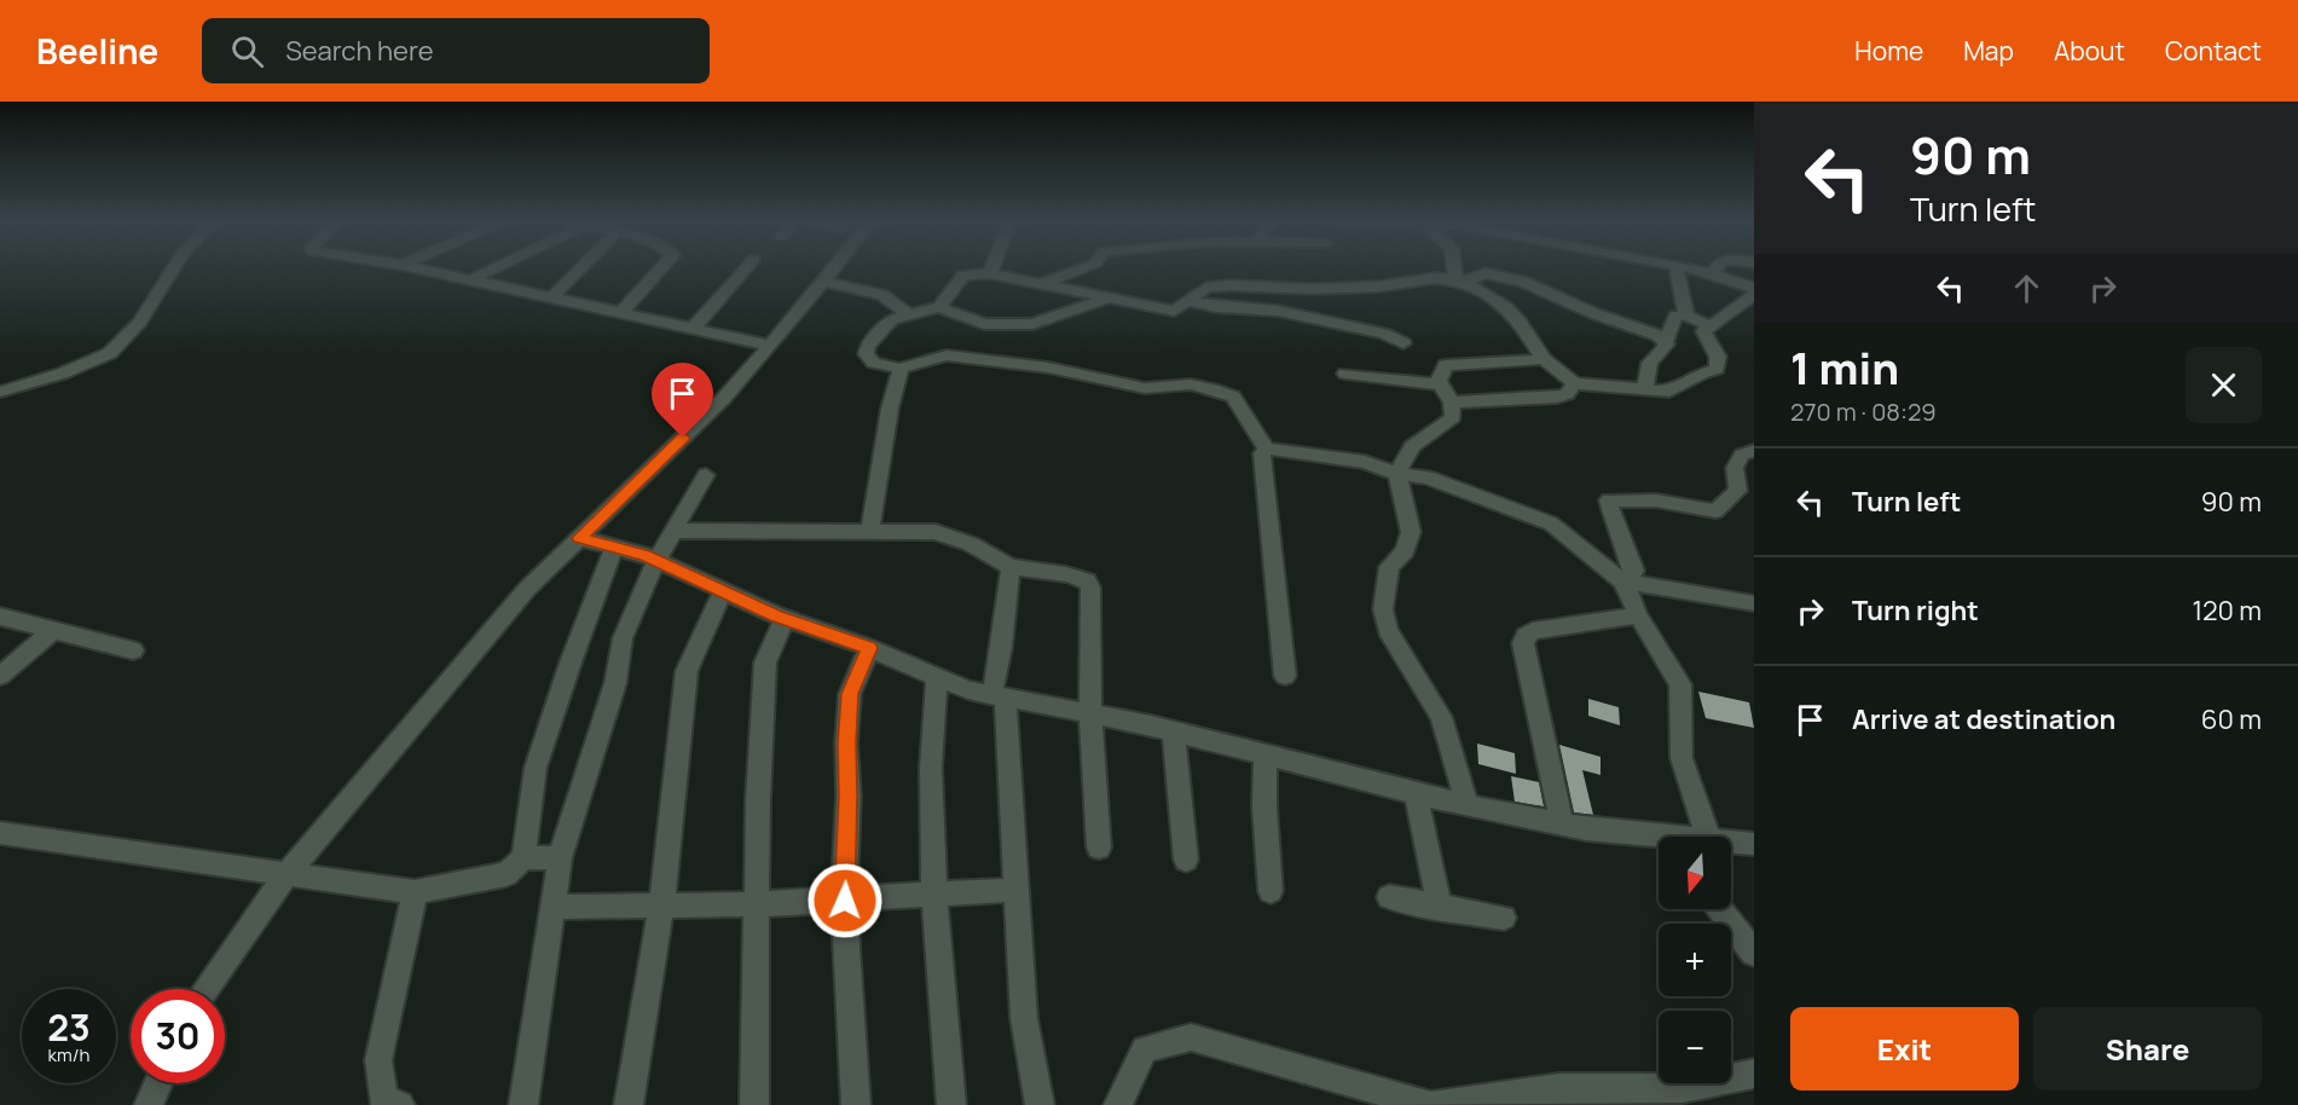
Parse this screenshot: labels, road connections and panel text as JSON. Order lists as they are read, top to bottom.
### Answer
{
  "north": "bottom",
  "page": {
    "header": "Beeline",
    "search": "Search here",
    "nav": [
      "Home",
      "Map",
      "About",
      "Contact"
    ],
    "turn": ["90 m", "Turn left"],
    "heading": ["1 min", "270 m · 08:29"],
    "list": [
      {
        "name": "Turn left",
        "value": "90 m"
      },
      {
        "name": "Turn right",
        "value": "120 m"
      },
      {
        "name": "Arrive at destination",
        "value": "60 m"
      }
    ],
    "map_buttons": ["+", "−"],
    "speed": "23 km/h",
    "limit": "30",
    "buttons": ["Exit", "Share"]
  }
}
